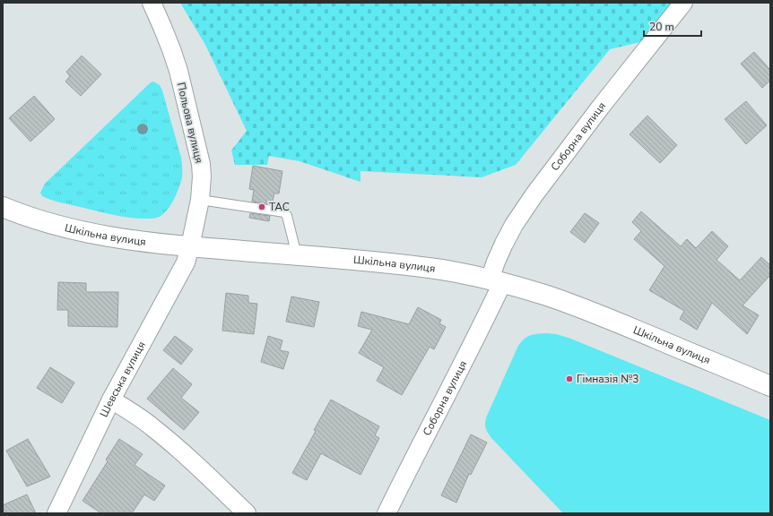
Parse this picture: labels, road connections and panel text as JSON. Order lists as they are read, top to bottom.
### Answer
{
  "streets": {
    "main road": ["Шкільна вулиця"],
    "street": ["Польова вулиця", "Соборна вулиця", "Шевська вулиця"]
  },
  "crossings": [
    ["Польова вулиця", "Шкільна вулиця"],
    ["Польова вулиця", "Шевська вулиця"],
    ["Соборна вулиця", "Шкільна вулиця"],
    ["Шкільна вулиця", "Шевська вулиця"]
  ],
  "places": ["ТАС", "Гімназія №3"],
  "scale_bar": "20 m"
}
